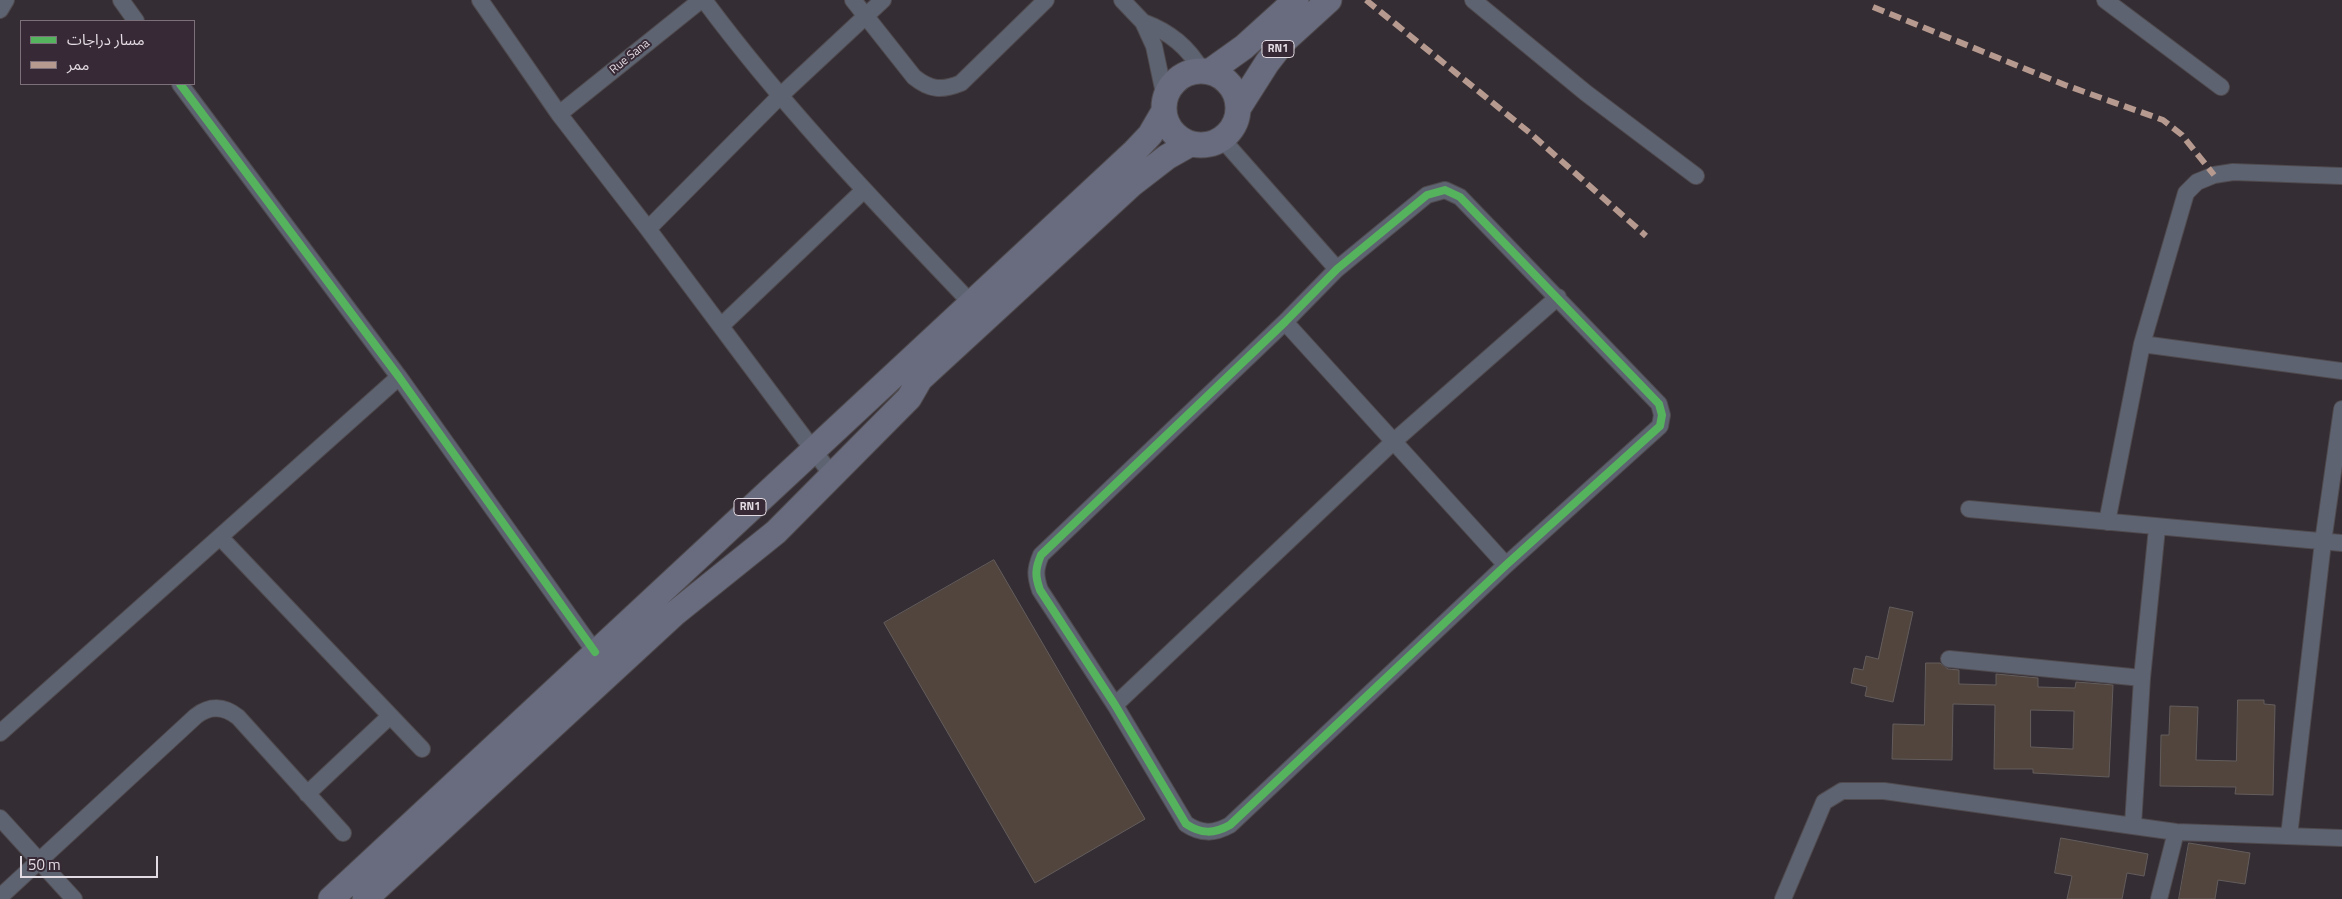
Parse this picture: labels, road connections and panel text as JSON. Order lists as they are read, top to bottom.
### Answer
{
  "streets": {
    "main road": ["RN1"],
    "street": ["Rue Sana"]
  },
  "legend": ["مسار دراجات", "ممر"],
  "scale_bar": "50 m"
}
